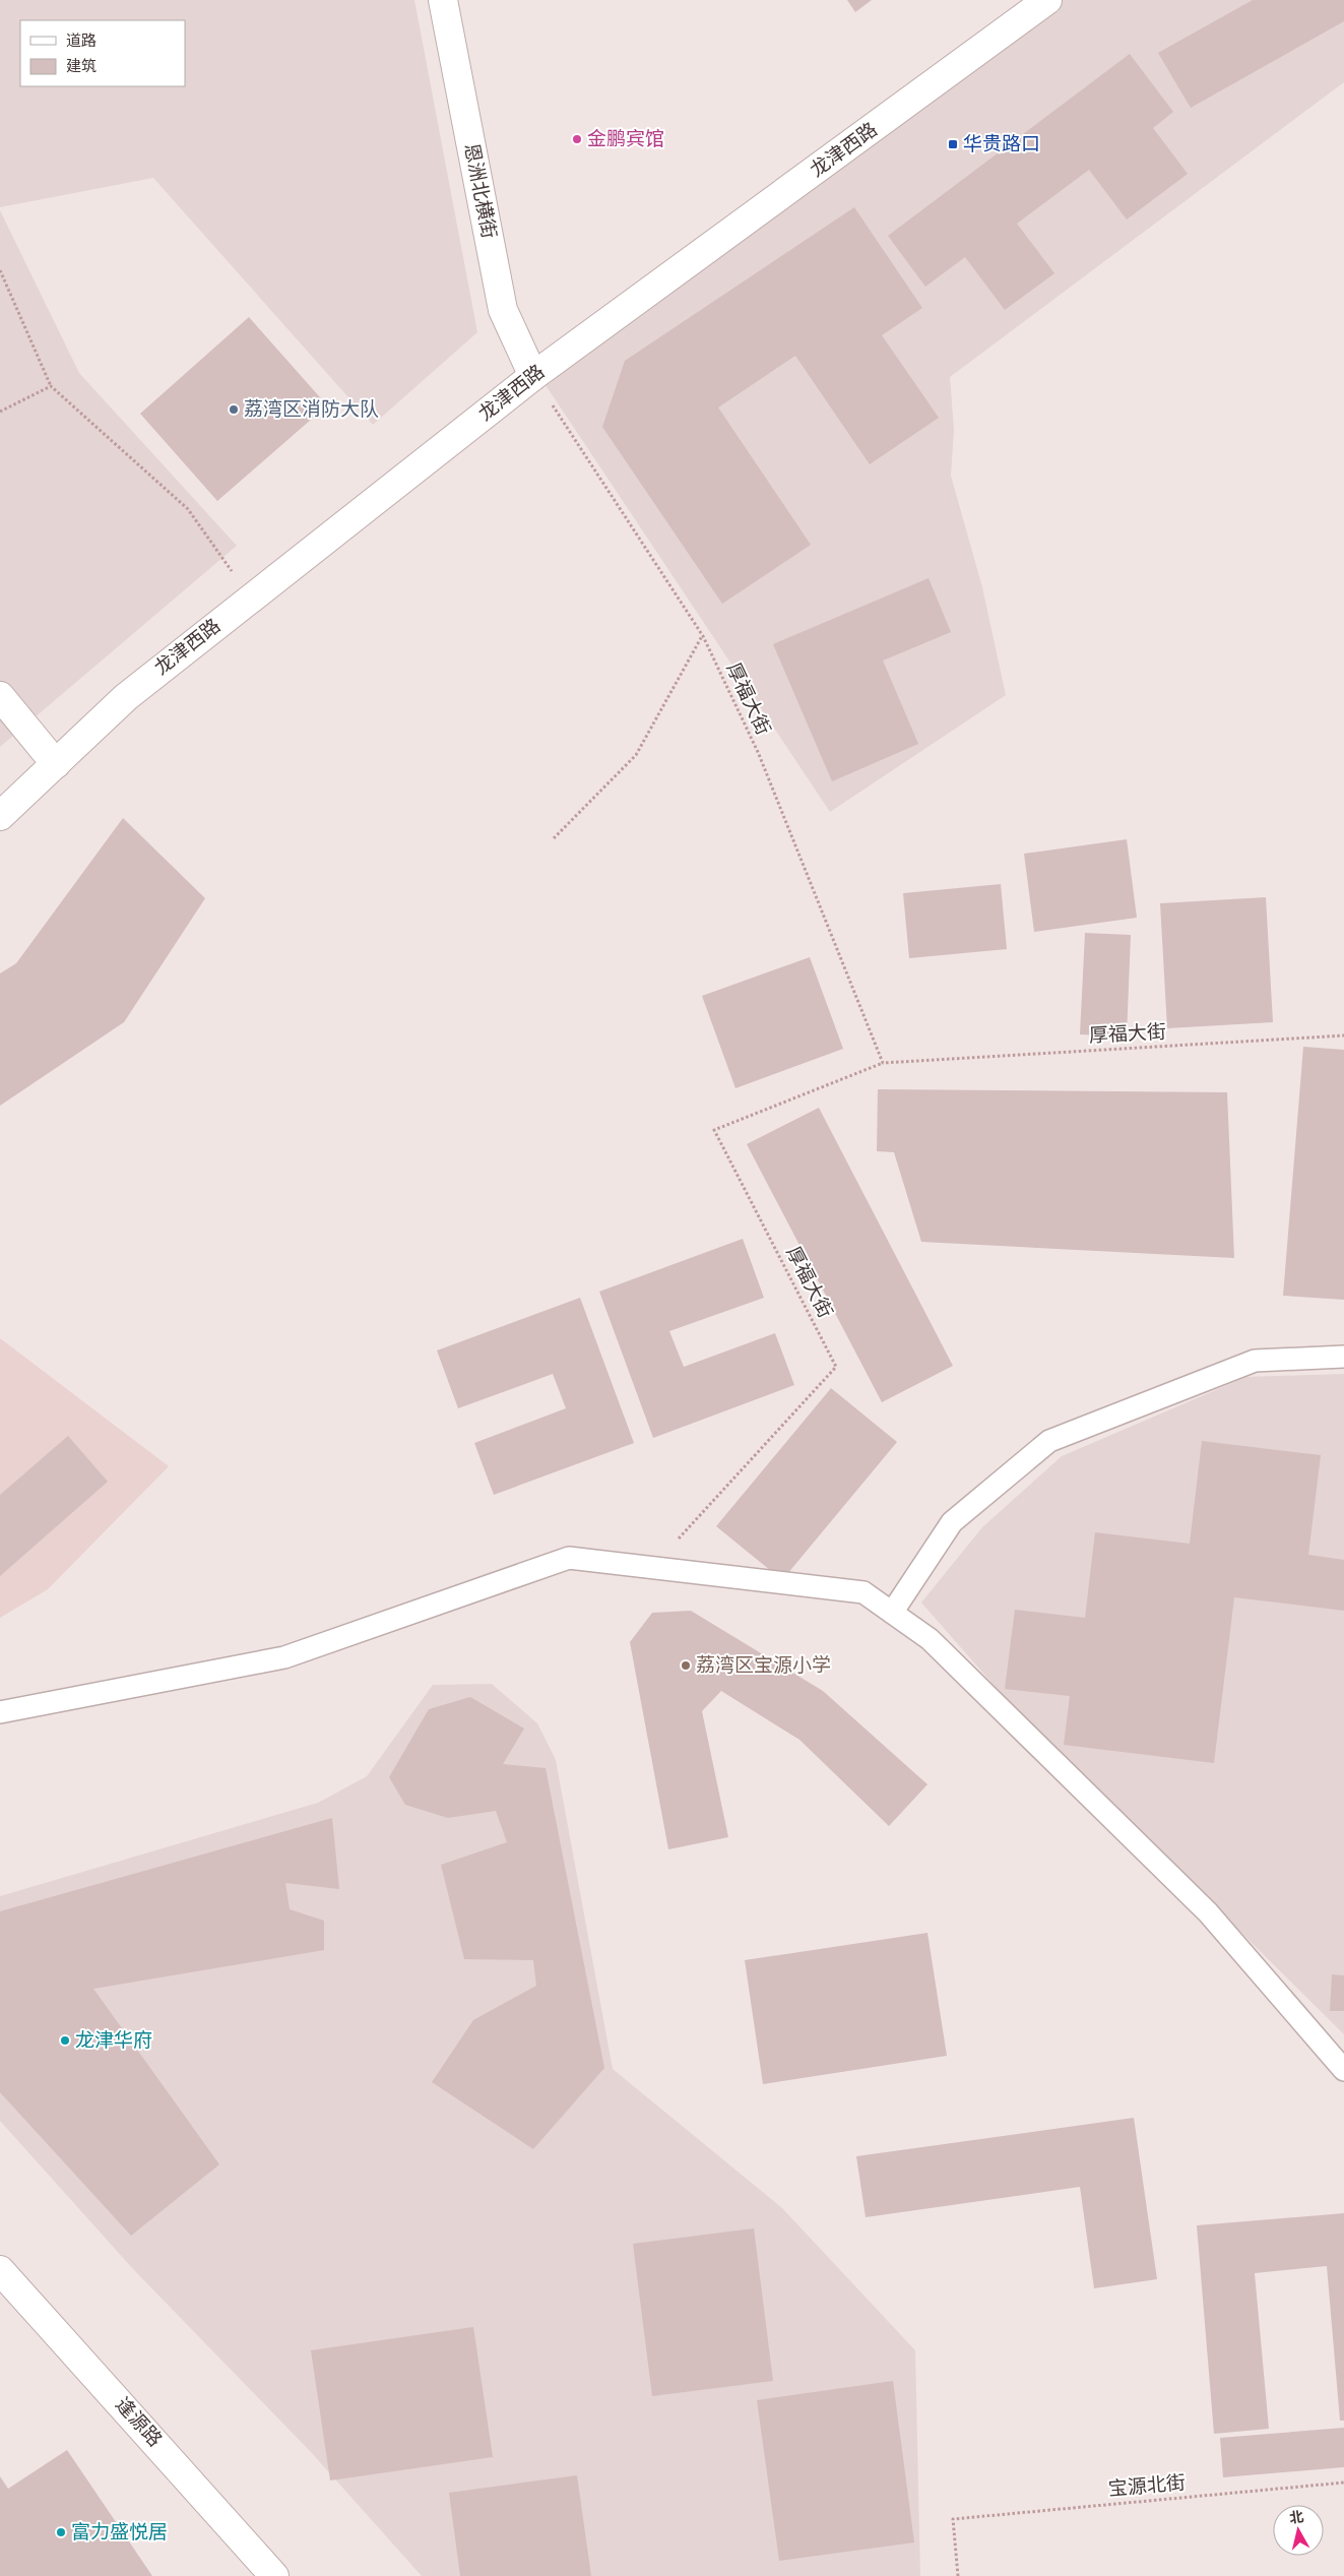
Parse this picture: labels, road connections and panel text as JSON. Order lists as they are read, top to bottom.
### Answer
{
  "streets": {
    "street": ["龙津西路", "恩洲北横街", "逢源路"],
    "path": ["厚福大街", "宝源北街"]
  },
  "crossings": [
    ["龙津西路", "恩洲北横街"],
    ["龙津西路", "厚福大街"],
    ["恩洲北横街", "厚福大街"]
  ],
  "places": {
    "other": [
      "金鹏宾馆",
      "荔湾区消防大队",
      "荔湾区宝源小学",
      "龙津华府",
      "富力盛悦居"
    ],
    "transit": ["华贵路口"]
  },
  "legend": ["道路", "建筑"],
  "north": "top"
}
